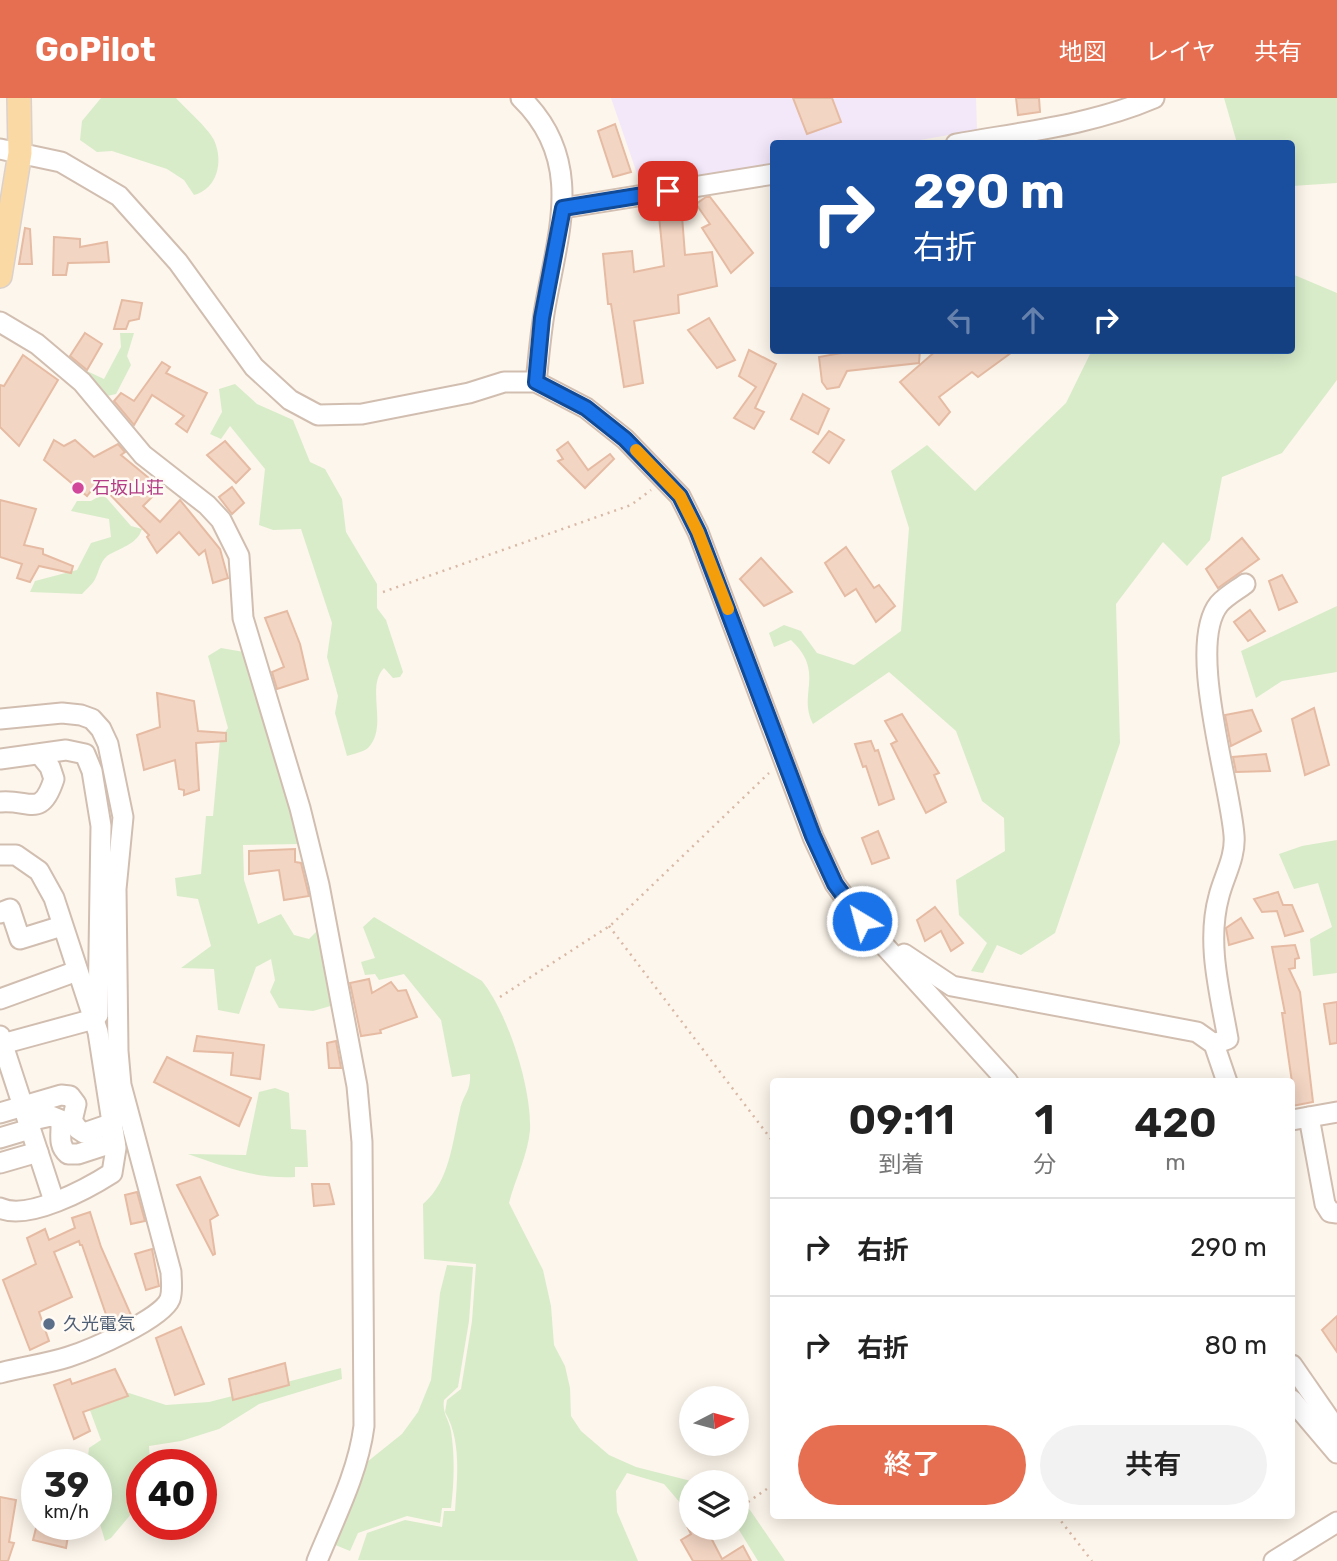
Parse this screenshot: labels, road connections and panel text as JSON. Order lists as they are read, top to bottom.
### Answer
{
  "places": ["石坂山荘", "久光電気"],
  "north": "right",
  "page": {
    "header": "GoPilot",
    "nav": ["地図", "レイヤ", "共有"],
    "turn": ["290 m", "右折"],
    "eta": [
      "09:11",
      "到着",
      "1",
      "分",
      "420",
      "m"
    ],
    "list": [
      {
        "name": "右折",
        "value": "290 m"
      },
      {
        "name": "右折",
        "value": "80 m"
      }
    ],
    "buttons": ["終了", "共有"],
    "speed": "39 km/h",
    "limit": "40"
  }
}
